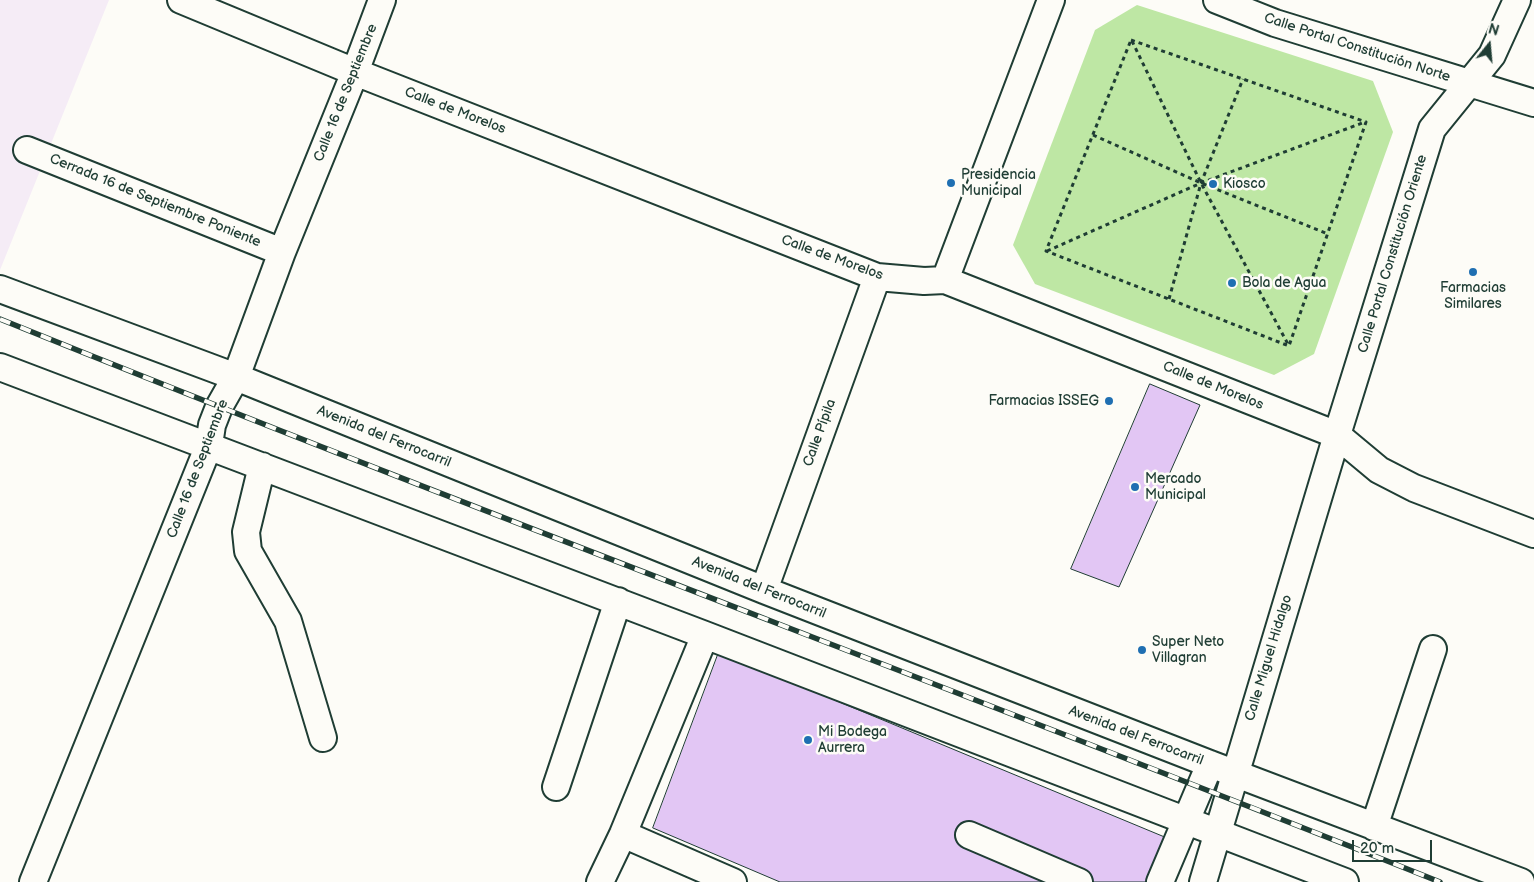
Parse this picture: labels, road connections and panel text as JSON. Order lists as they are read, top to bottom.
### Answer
{
  "streets": {
    "street": [
      "Calle Portal Constitución Norte",
      "Calle 16 de Septiembre",
      "Calle de Morelos",
      "Cerrada 16 de Septiembre Poniente",
      "Calle Portal Constitución Oriente",
      "Calle Pípila",
      "Avenida del Ferrocarril",
      "Calle Miguel Hidalgo"
    ]
  },
  "crossings": [
    ["Calle Portal Constitución Norte", "Calle Portal Constitución Oriente"],
    ["Calle 16 de Septiembre", "Calle de Morelos"],
    ["Calle 16 de Septiembre", "Cerrada 16 de Septiembre Poniente"],
    ["Calle 16 de Septiembre", "Avenida del Ferrocarril"],
    ["Calle de Morelos", "Calle Portal Constitución Oriente"],
    ["Calle de Morelos", "Calle Pípila"],
    ["Calle de Morelos", "Calle Miguel Hidalgo"],
    ["Calle Portal Constitución Oriente", "Calle Miguel Hidalgo"],
    ["Calle Pípila", "Avenida del Ferrocarril"],
    ["Avenida del Ferrocarril", "Calle Miguel Hidalgo"]
  ],
  "places": [
    "Presidencia Municipal",
    "Kiosco",
    "Farmacias Similares",
    "Bola de Agua",
    "Farmacias ISSEG",
    "Mercado Municipal",
    "Super Neto Villagran",
    "Mi Bodega Aurrera"
  ],
  "scale_bar": "20 m",
  "north": "top"
}
